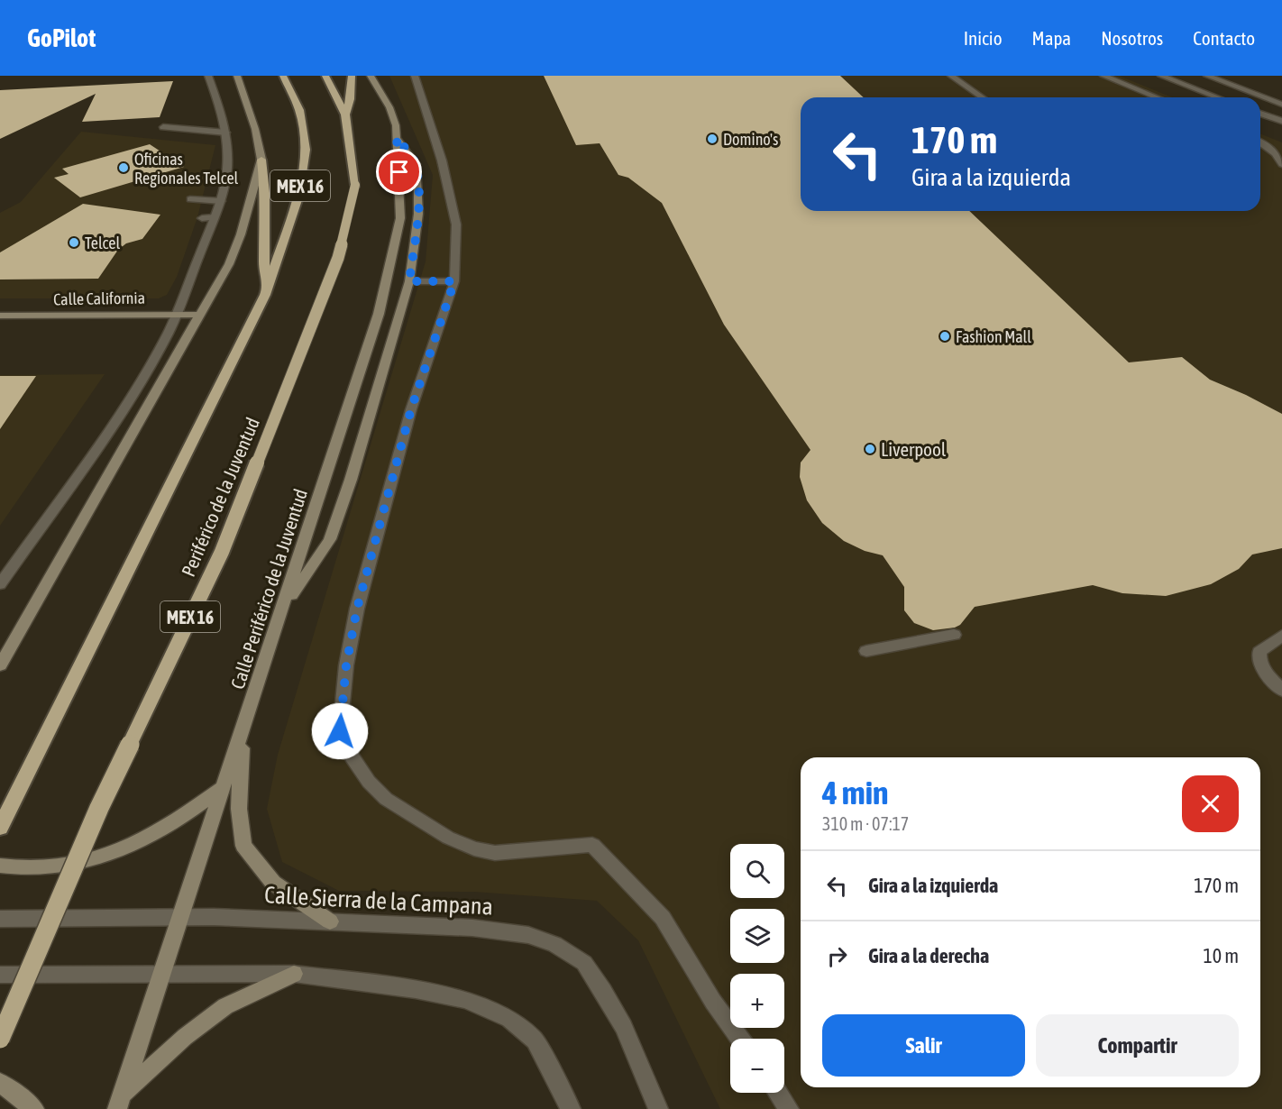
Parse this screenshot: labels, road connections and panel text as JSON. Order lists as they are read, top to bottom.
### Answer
{
  "streets": {
    "highway": ["MEX 16", "Periférico de la Juventud"],
    "main road": ["Calle California", "Calle Periférico de la Juventud"],
    "street": ["Calle Sierra de la Campana"]
  },
  "crossings": [
    ["Calle Periférico de la Juventud", "Calle Sierra de la Campana"]
  ],
  "places": [
    "Domino's",
    "Oficinas Regionales Telcel",
    "Telcel",
    "Fashion Mall",
    "Liverpool"
  ],
  "page": {
    "header": "GoPilot",
    "nav": [
      "Inicio",
      "Mapa",
      "Nosotros",
      "Contacto"
    ],
    "turn": ["170 m", "Gira a la izquierda"],
    "heading": ["4 min", "310 m · 07:17"],
    "map_buttons": ["+", "−"],
    "list": [
      {
        "name": "Gira a la izquierda",
        "value": "170 m"
      },
      {
        "name": "Gira a la derecha",
        "value": "10 m"
      }
    ],
    "buttons": ["Salir", "Compartir"]
  }
}
